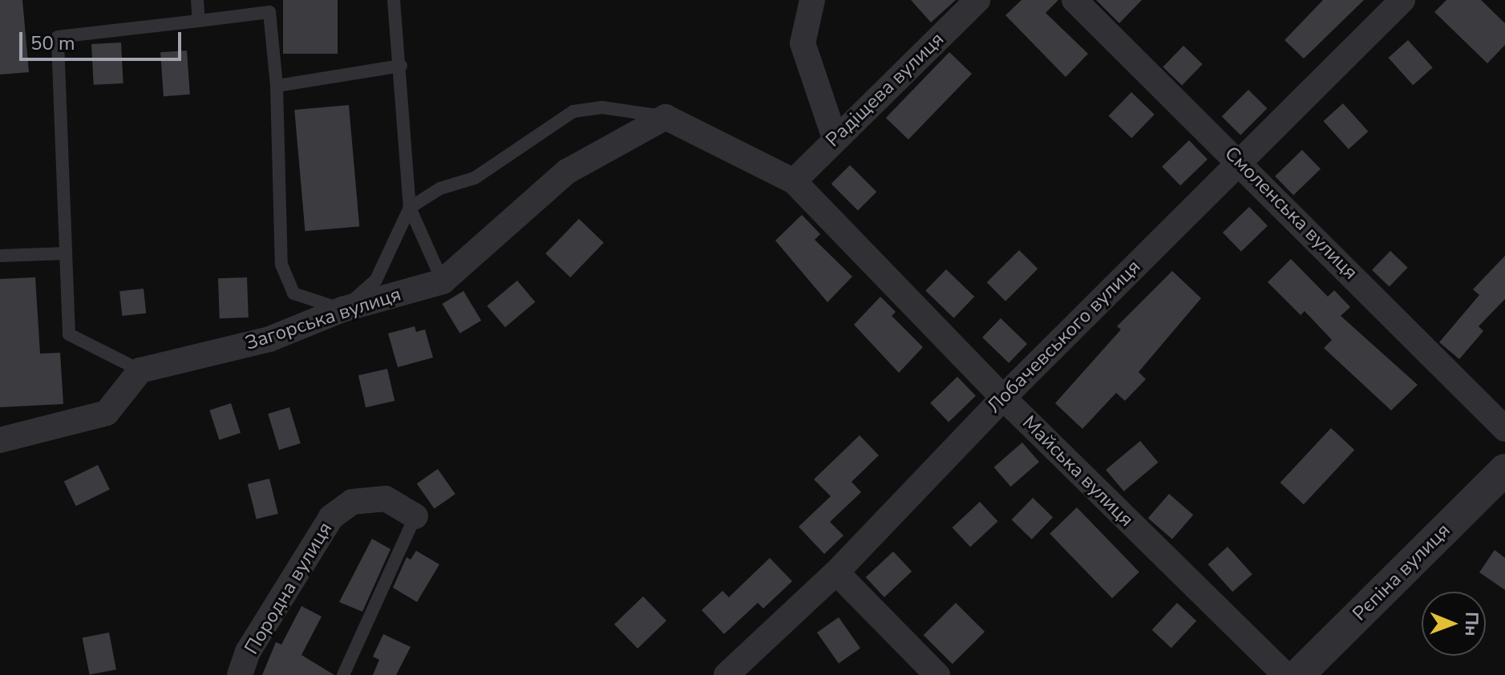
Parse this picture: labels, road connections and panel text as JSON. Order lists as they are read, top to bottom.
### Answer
{
  "streets": {
    "street": [
      "Радіщева вулиця",
      "Смоленська вулиця",
      "Загорська вулиця",
      "Лобачевського вулиця",
      "Майська вулиця",
      "Рєпіна вулиця",
      "Породна вулиця"
    ]
  },
  "crossings": [
    ["Радіщева вулиця", "Майська вулиця"],
    ["Смоленська вулиця", "Лобачевського вулиця"],
    ["Лобачевського вулиця", "Майська вулиця"]
  ],
  "scale_bar": "50 m",
  "north": "right"
}
